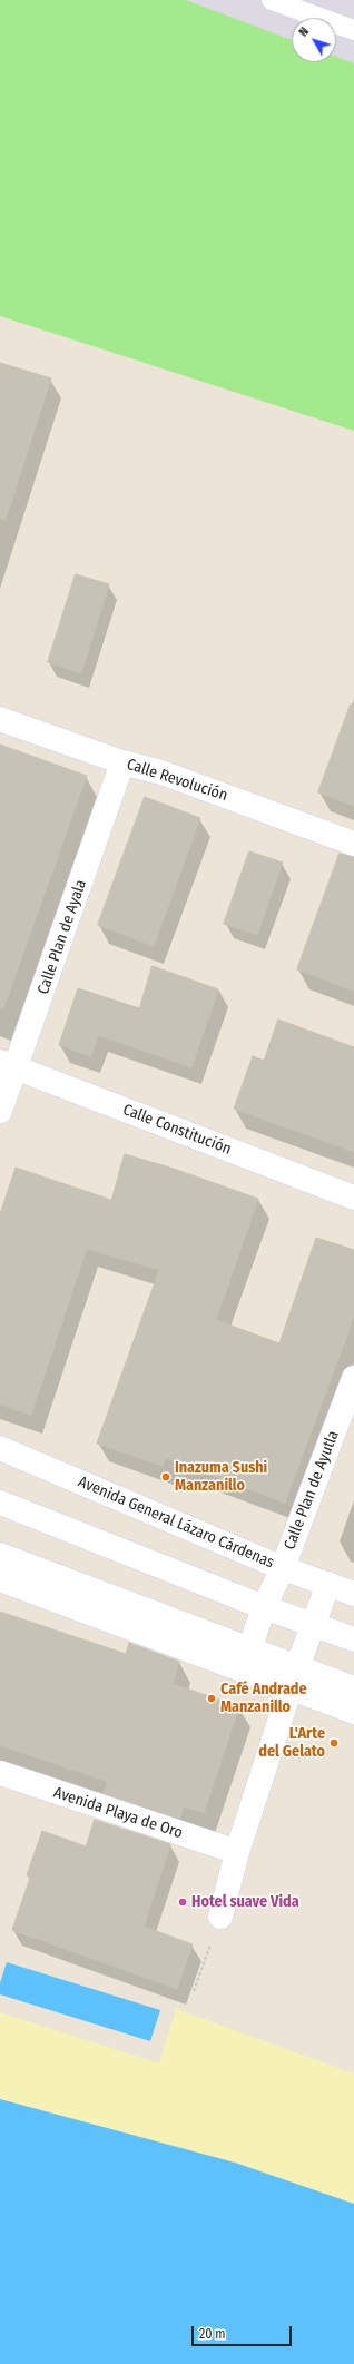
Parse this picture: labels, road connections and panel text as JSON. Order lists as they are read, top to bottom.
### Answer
{
  "streets": {
    "street": [
      "Calle Revolución",
      "Calle Plan de Ayala",
      "Calle Constitución",
      "Calle Plan de Ayutla",
      "Avenida General Lázaro Cárdenas",
      "Avenida Playa de Oro"
    ]
  },
  "crossings": [
    ["Calle Revolución", "Calle Plan de Ayala"],
    ["Calle Plan de Ayala", "Calle Constitución"],
    ["Calle Plan de Ayutla", "Avenida General Lázaro Cárdenas"]
  ],
  "places": [
    "Inazuma Sushi Manzanillo",
    "Café Andrade Manzanillo",
    "L'Arte del Gelato",
    "Hotel suave Vida"
  ],
  "scale_bar": "20 m",
  "north": "top left"
}
